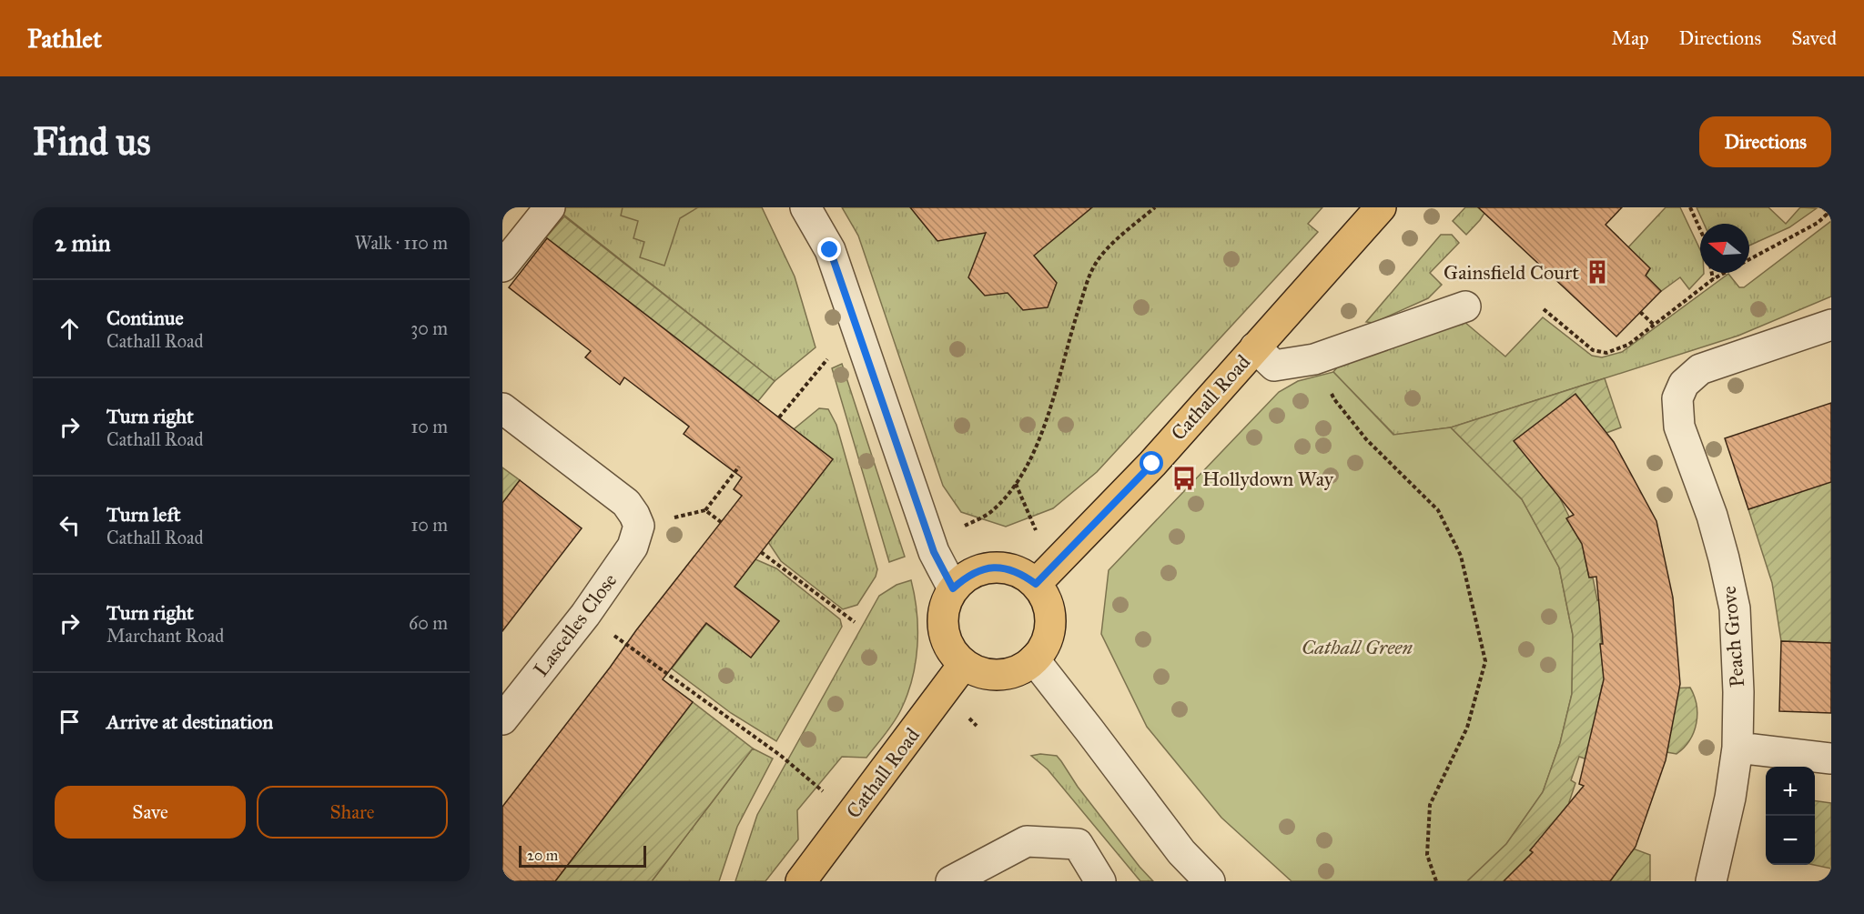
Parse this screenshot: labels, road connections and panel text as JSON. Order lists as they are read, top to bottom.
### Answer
{
  "streets": {
    "main road": ["Cathall Road"],
    "street": ["Lascelles Close", "Peach Grove"]
  },
  "parks": ["Cathall Green"],
  "places": {
    "building": ["Gainsfield Court"],
    "bus stop": ["Hollydown Way"]
  },
  "scale_bar": "20 m",
  "north": "left",
  "page": {
    "header": "Pathlet",
    "nav": ["Map", "Directions", "Saved"],
    "buttons": [
      "Directions",
      ["Save", "Share"]
    ],
    "title": "Find us",
    "heading": ["2 min", "Walk · 110 m"],
    "list": [
      ["Continue", "Cathall Road", "30 m"],
      ["Turn right", "Cathall Road", "10 m"],
      ["Turn left", "Cathall Road", "10 m"],
      ["Turn right", "Marchant Road", "60 m"],
      "Arrive at destination"
    ],
    "map_buttons": ["+", "−"],
    "scale": "20 m"
  }
}
